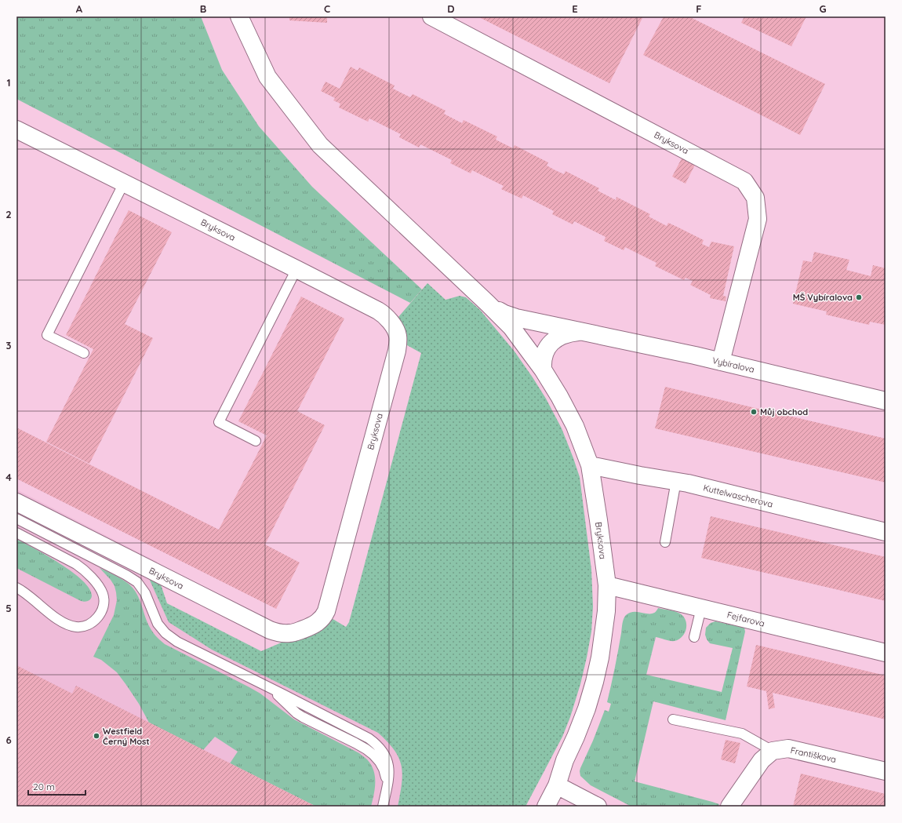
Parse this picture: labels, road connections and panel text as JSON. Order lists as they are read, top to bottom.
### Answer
{
  "streets": {
    "street": [
      "Bryksova",
      "Vybíralova",
      "Kuttelwascherova",
      "Fejfarova",
      "Františkova"
    ]
  },
  "crossings": [
    ["Bryksova", "Vybíralova"],
    ["Bryksova", "Kuttelwascherova"],
    ["Bryksova", "Fejfarova"]
  ],
  "places": ["MŠ Vybíralova", "Můj obchod", "Westfield Černý Most"],
  "scale_bar": "20 m",
  "grid": {
    "columns": [
      "A",
      "B",
      "C",
      "D",
      "E",
      "F",
      "G"
    ],
    "rows": [
      "1",
      "2",
      "3",
      "4",
      "5",
      "6"
    ]
  }
}
